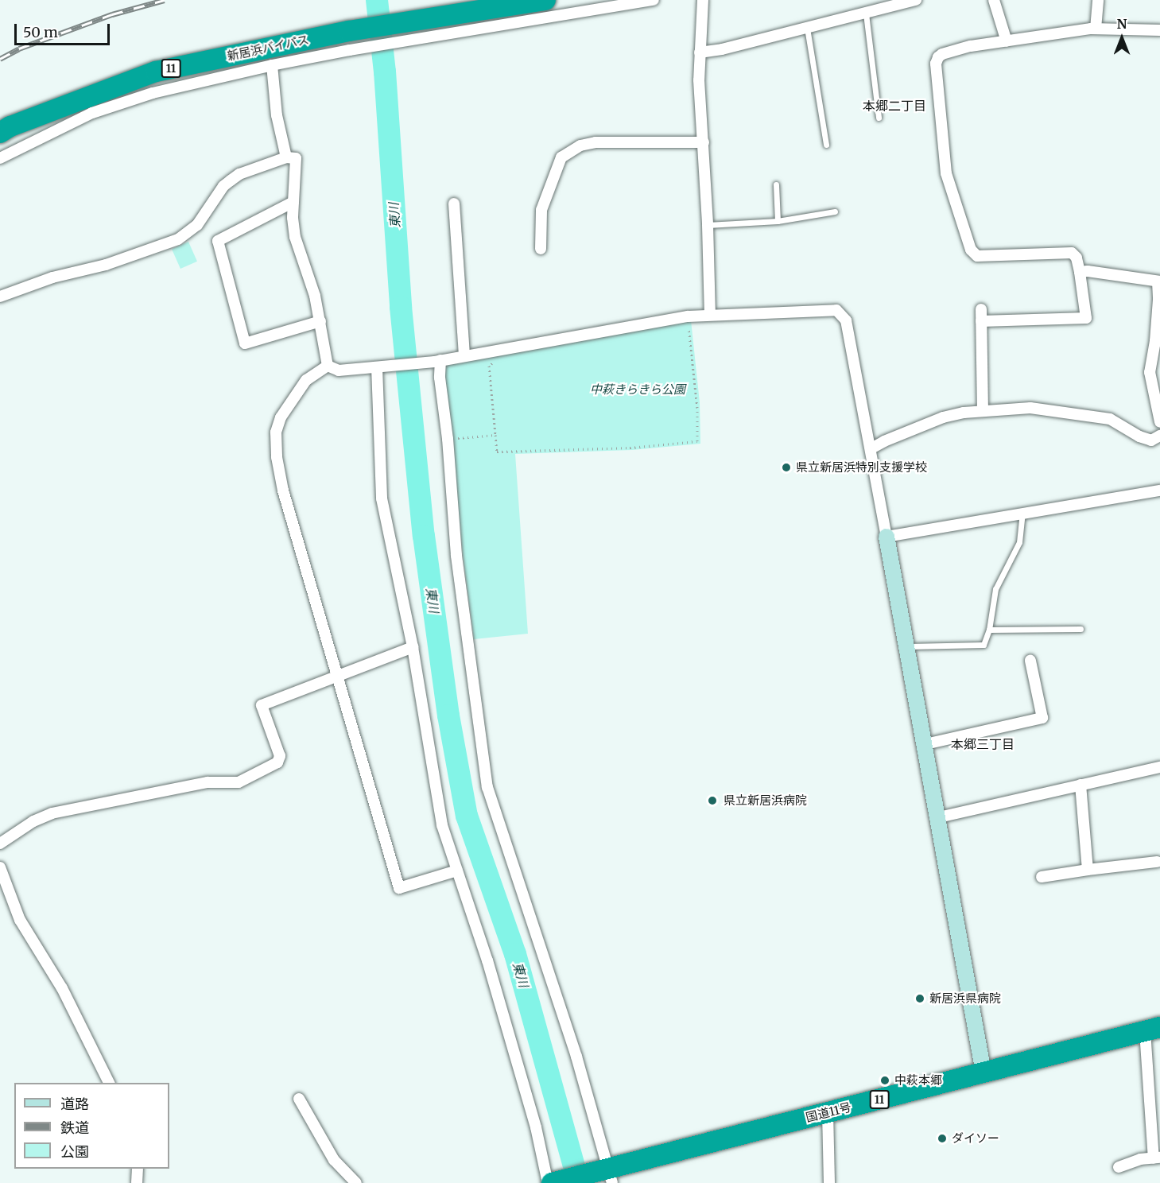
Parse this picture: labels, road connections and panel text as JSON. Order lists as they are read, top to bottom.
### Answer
{
  "streets": {
    "highway": ["新居浜バイパス", "11", "国道11号"]
  },
  "districts": ["本郷二丁目", "本郷三丁目"],
  "water": ["東川"],
  "parks": ["中萩きらきら公園"],
  "places": [
    "県立新居浜特別支援学校",
    "県立新居浜病院",
    "新居浜県病院",
    "中萩本郷",
    "ダイソー"
  ],
  "legend": ["道路", "鉄道", "公園"],
  "scale_bar": "50 m",
  "north": "top"
}
